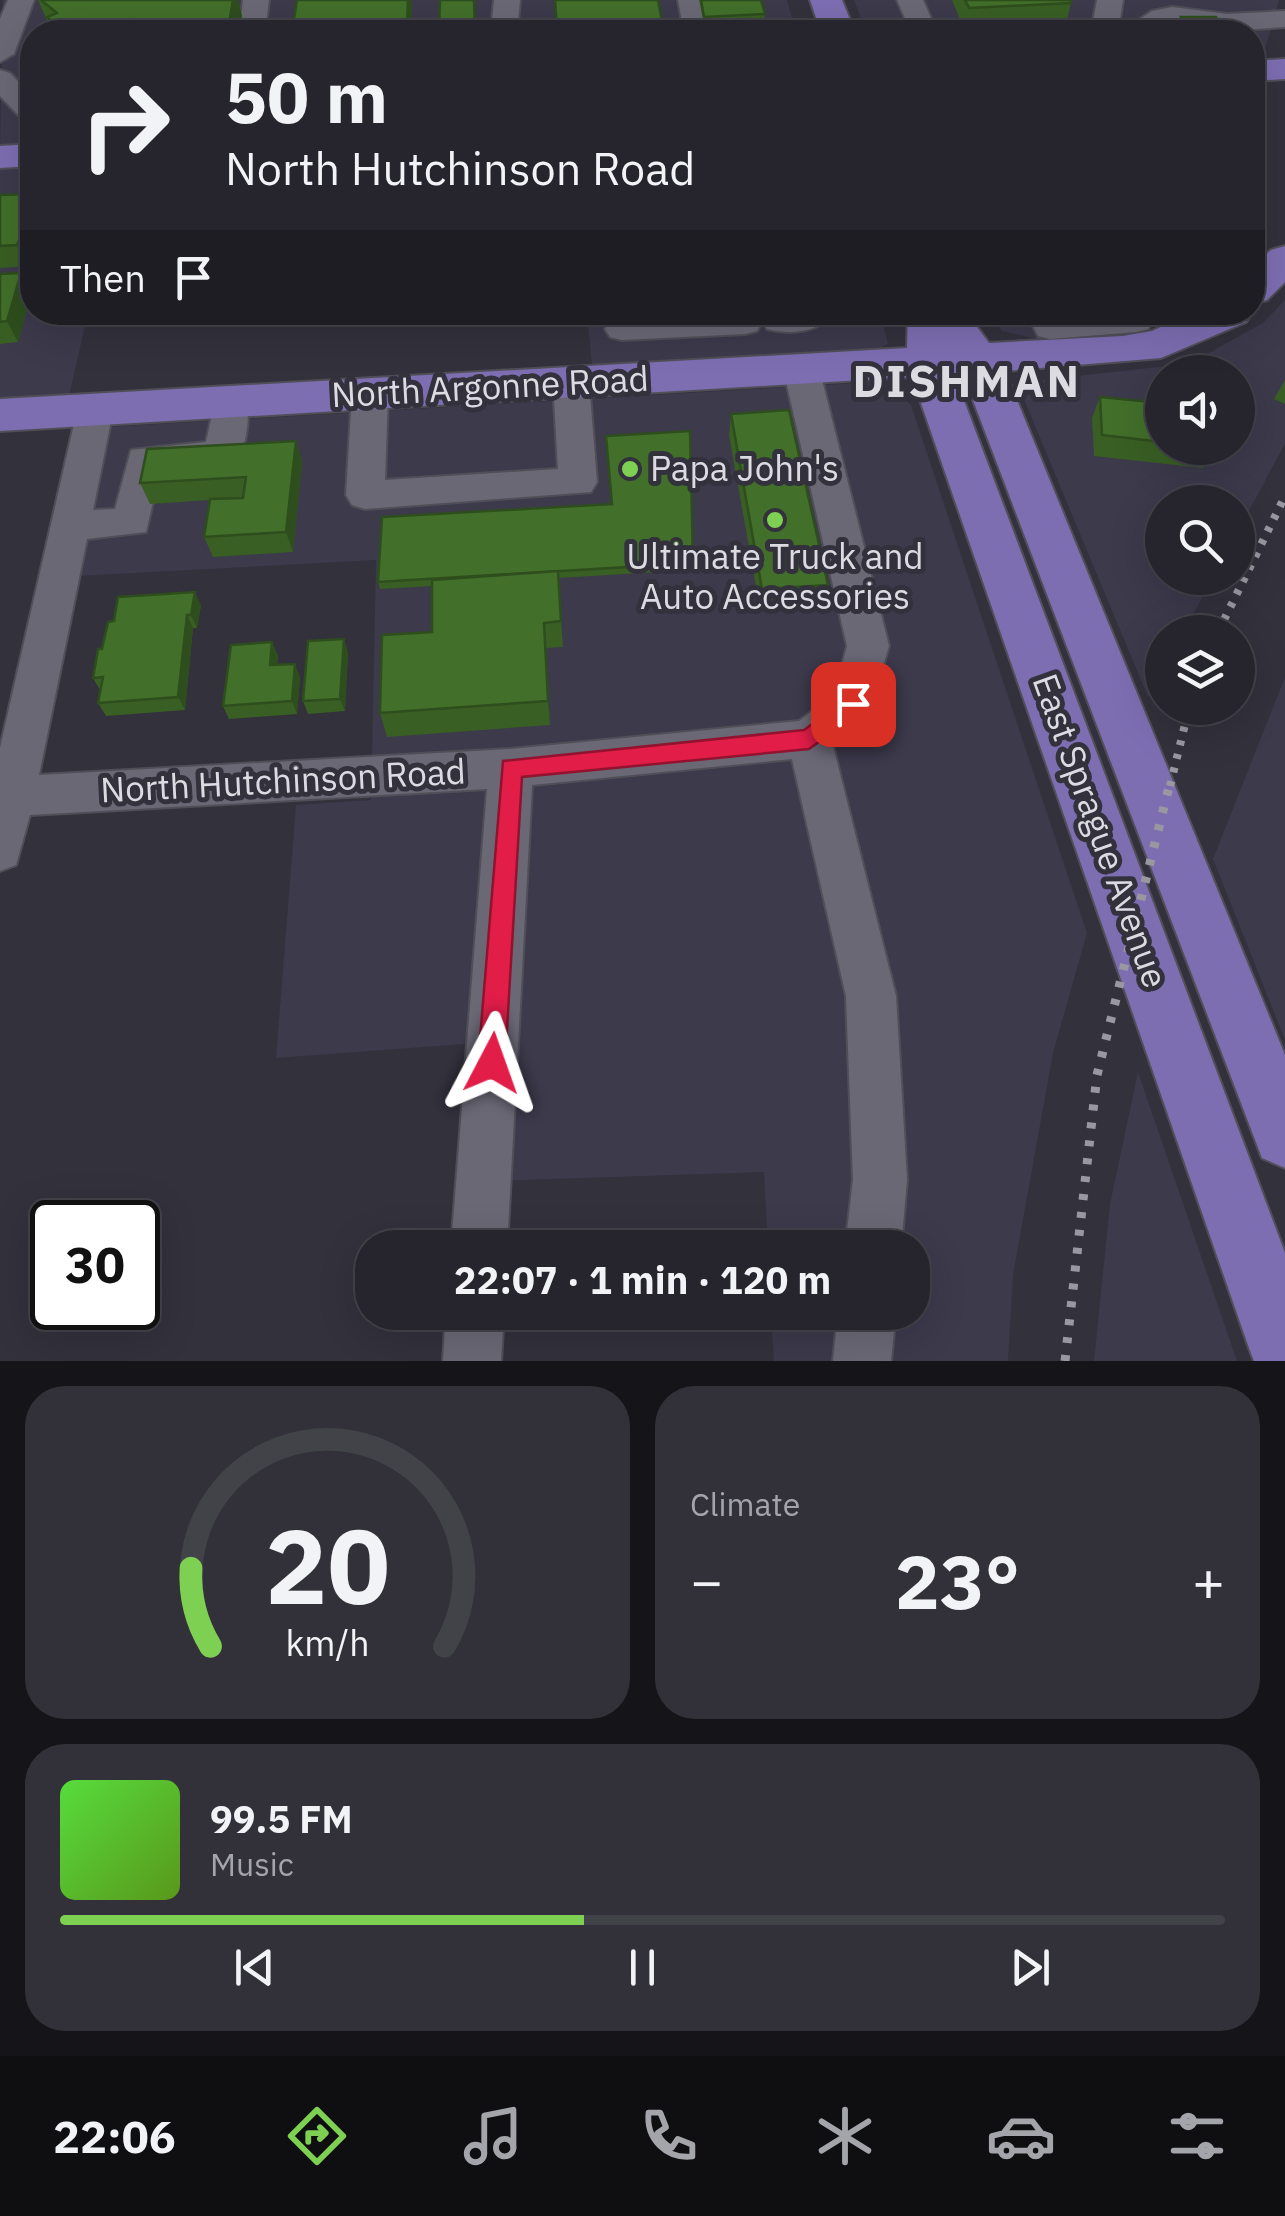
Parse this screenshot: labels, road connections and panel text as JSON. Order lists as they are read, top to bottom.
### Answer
{
  "streets": {
    "main road": ["North Argonne Road", "East Sprague Avenue"],
    "street": ["North Hutchinson Road"]
  },
  "crossings": [
    ["North Argonne Road", "East Sprague Avenue"]
  ],
  "districts": ["DISHMAN"],
  "places": ["Papa John's", "Ultimate Truck and Auto Accessories"],
  "page": {
    "turn": ["50 m", "North Hutchinson Road"],
    "then": "Then",
    "limit": "30",
    "trip": "22:07 · 1 min · 120 m",
    "tile": "Climate",
    "heat": ["−", "23°", "+"],
    "song": ["99.5 FM", "Music"],
    "tabs": "22:06",
    "gauge": ["20", "km/h"]
  }
}
